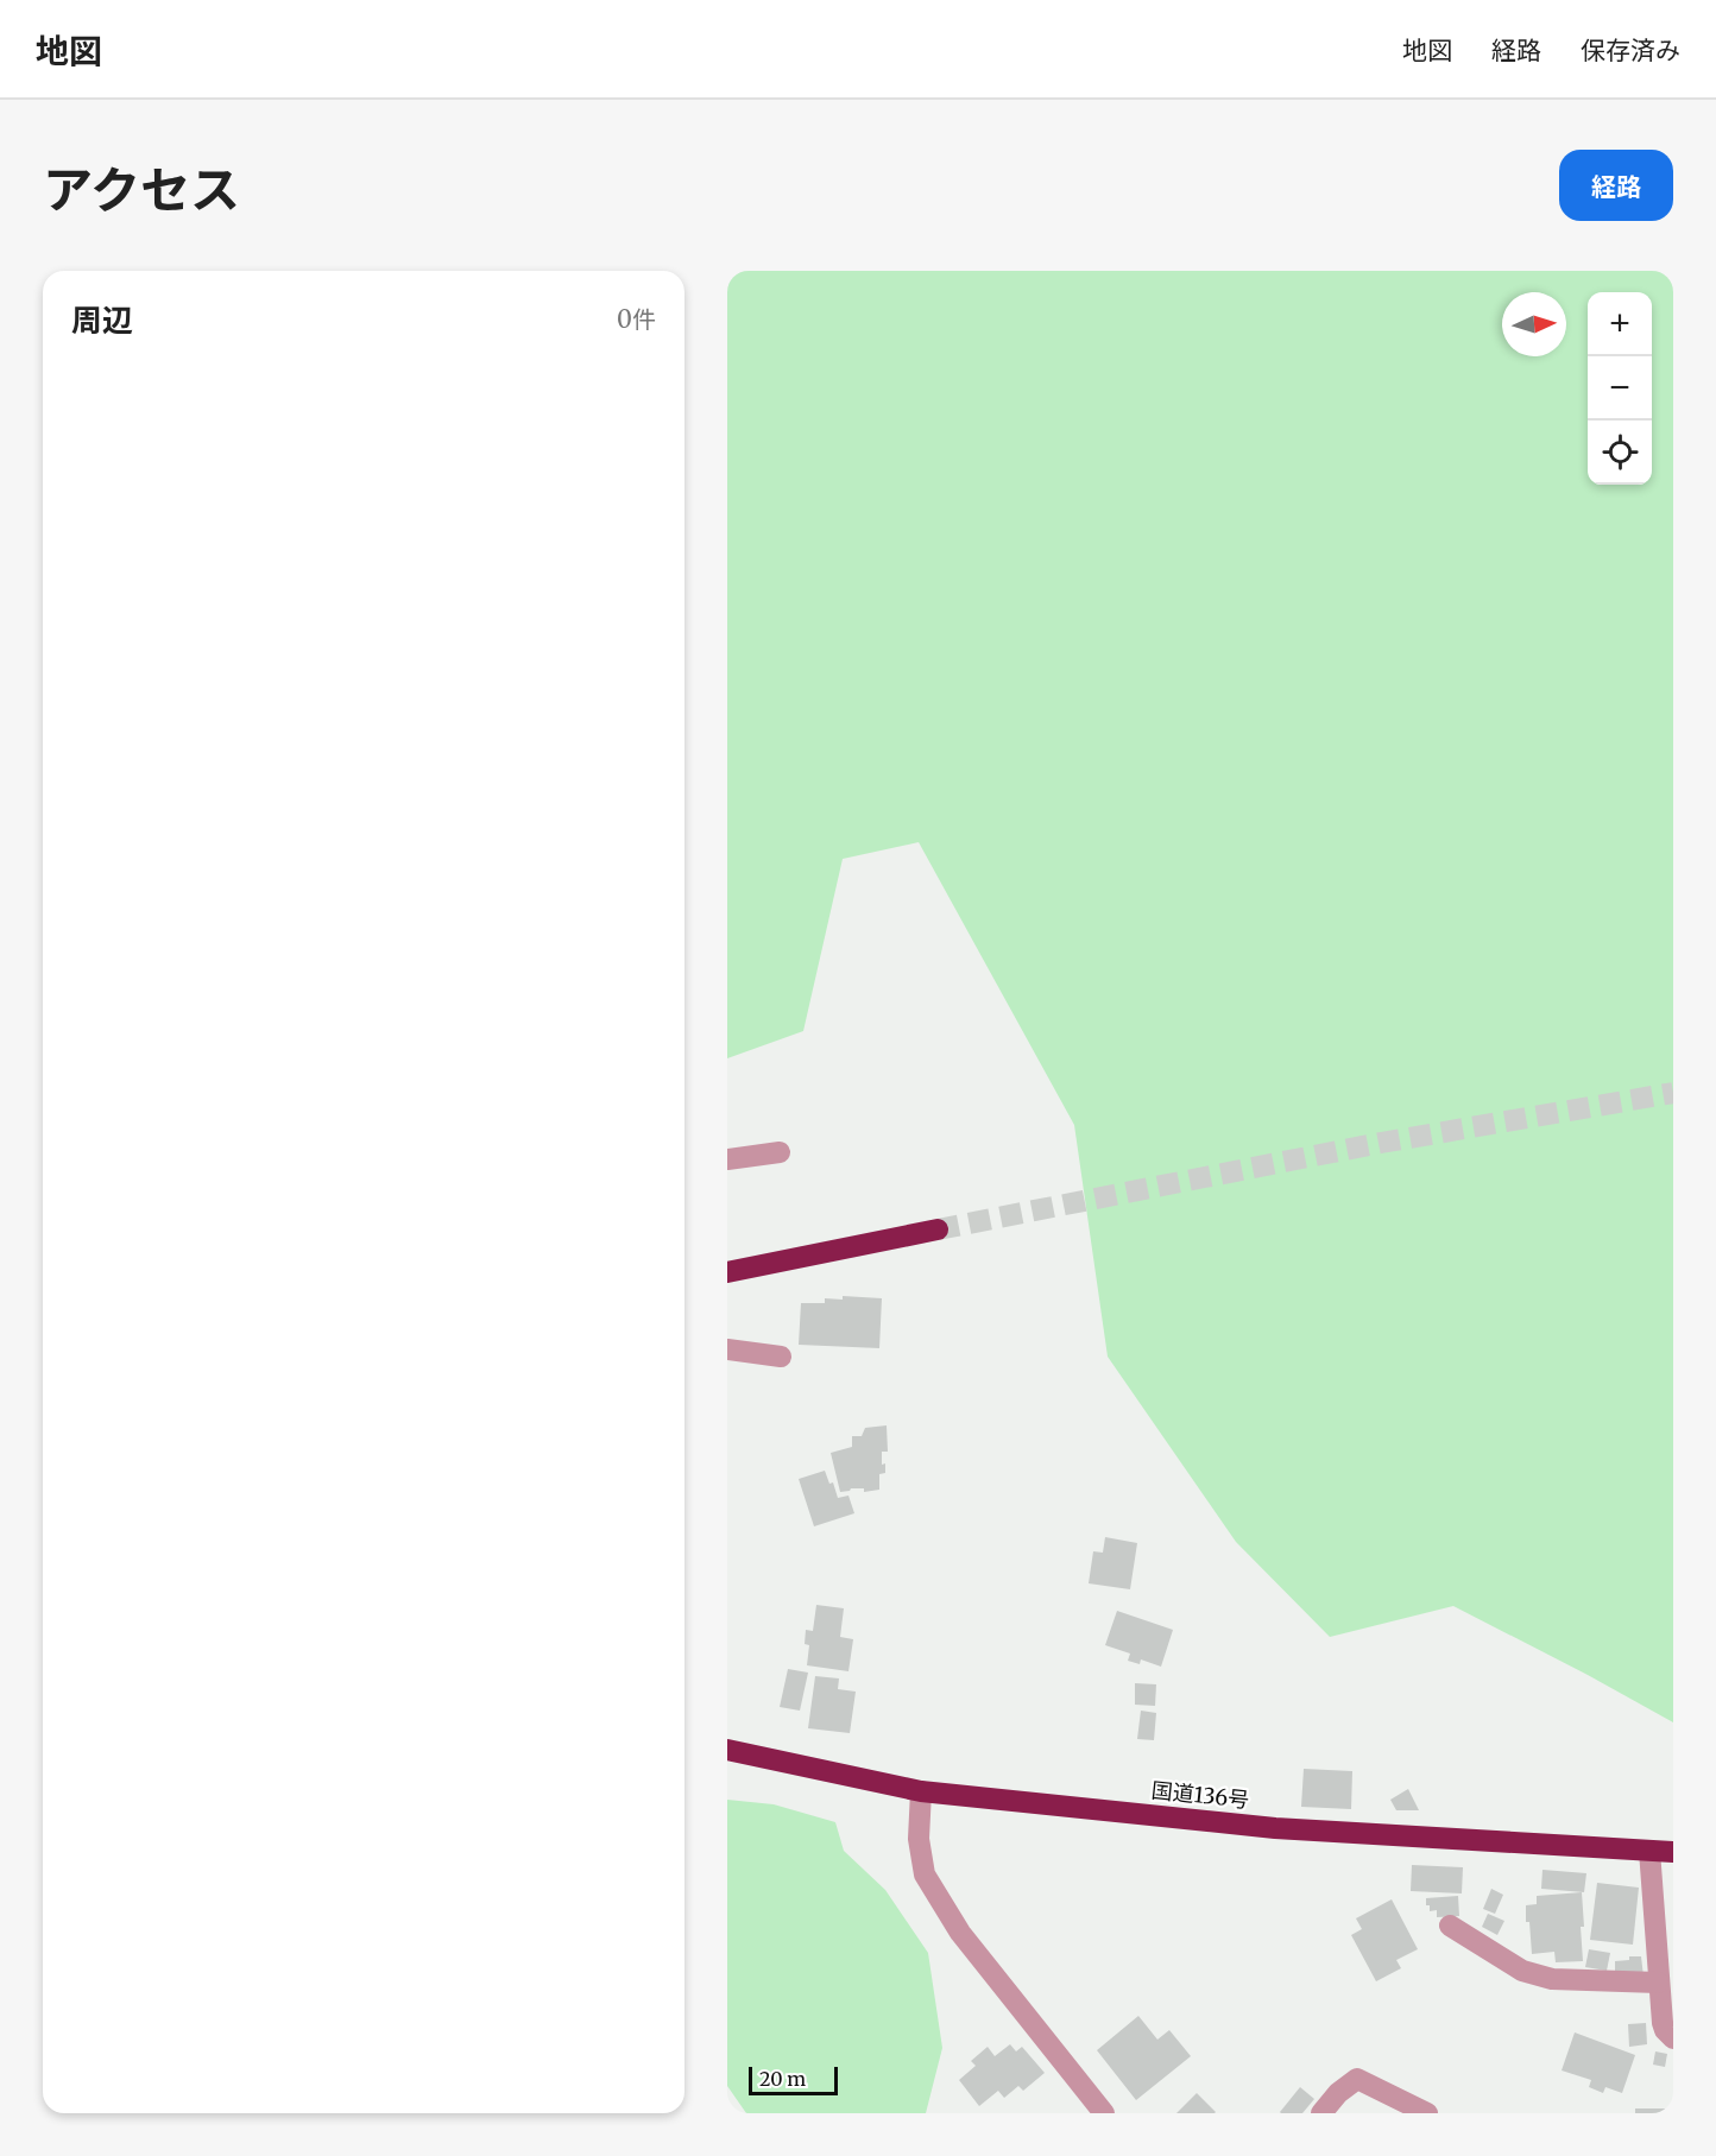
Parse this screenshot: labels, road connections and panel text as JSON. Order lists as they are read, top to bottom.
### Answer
{
  "streets": {
    "highway": ["国道136号"]
  },
  "scale_bar": "20 m",
  "north": "right",
  "page": {
    "header": "地図",
    "nav": ["地図", "経路", "保存済み"],
    "title": "アクセス",
    "buttons": "経路",
    "heading": ["周辺", "0件"],
    "map_buttons": ["+", "−"],
    "scale": "20 m"
  }
}
